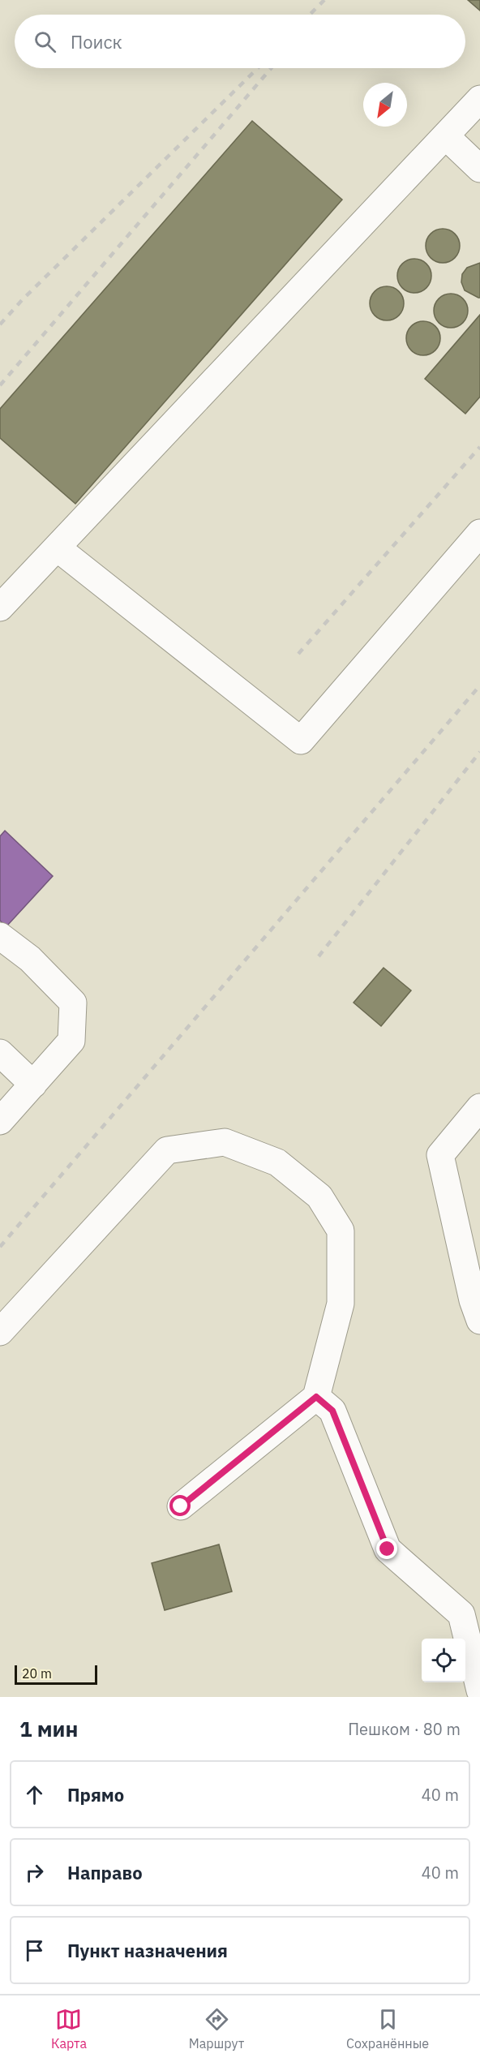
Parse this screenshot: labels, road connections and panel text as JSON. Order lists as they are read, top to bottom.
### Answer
{
  "scale_bar": "20 m",
  "north": "bottom left",
  "page": {
    "search": "Поиск",
    "scale": "20 m",
    "heading": ["1 мин", "Пешком · 80 m"],
    "list": [
      ["Прямо", "40 m"],
      ["Направо", "40 m"],
      "Пункт назначения"
    ],
    "nav": ["Карта", "Маршрут", "Сохранённые"]
  }
}
